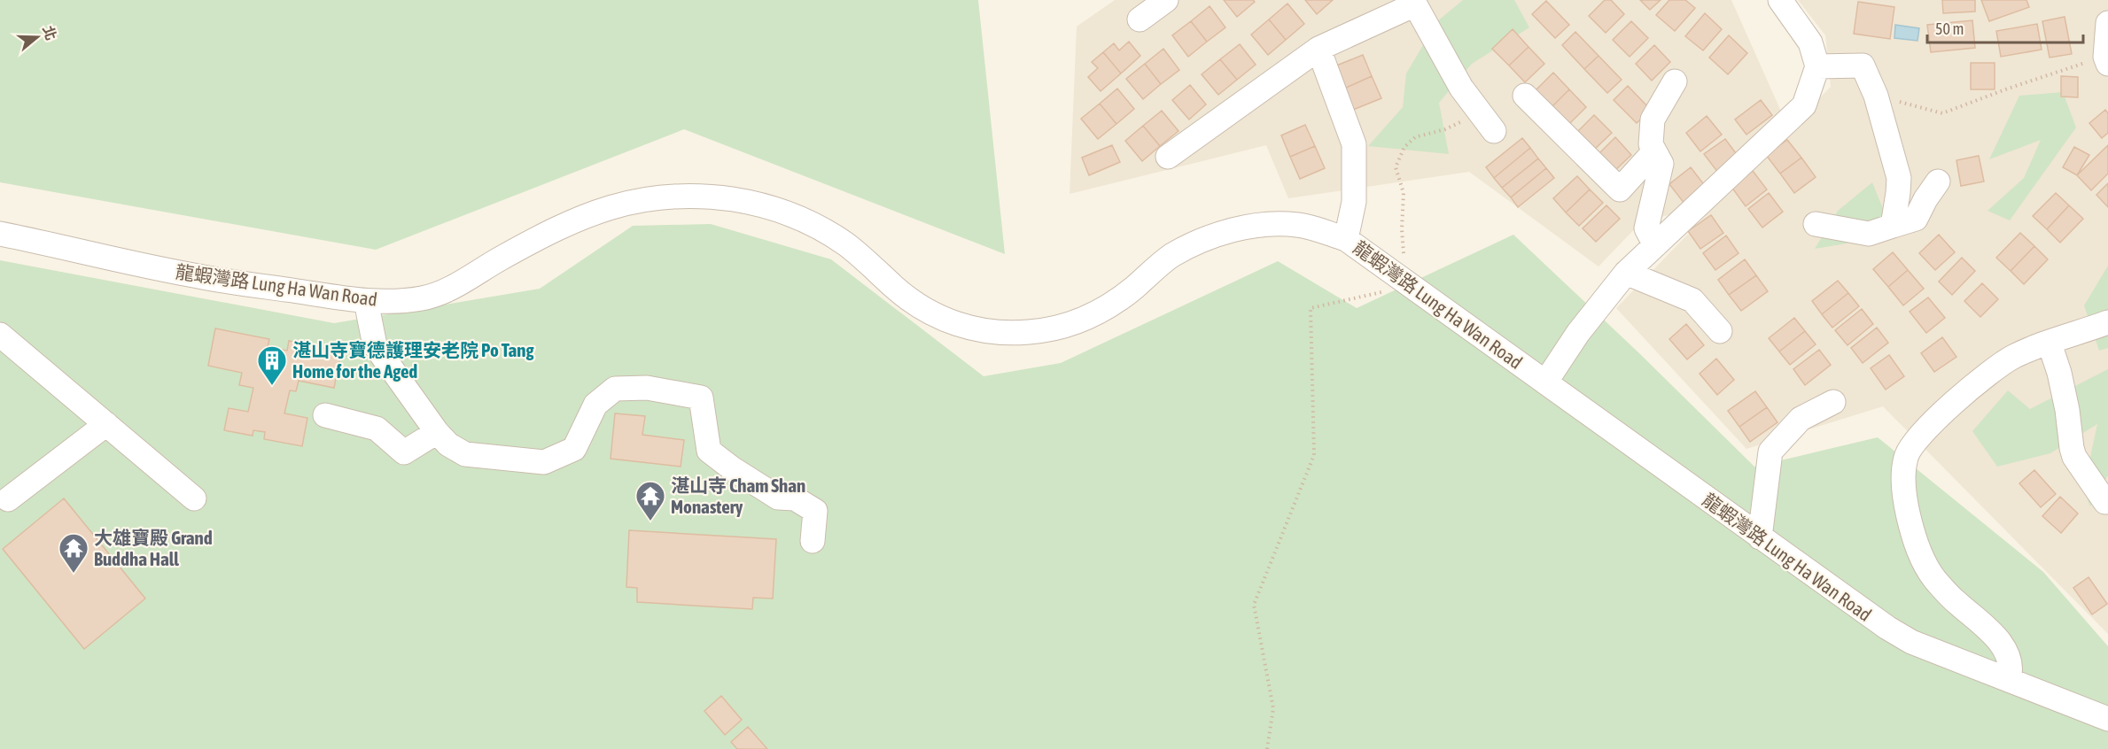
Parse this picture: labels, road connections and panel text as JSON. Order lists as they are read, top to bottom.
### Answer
{
  "streets": {
    "street": ["龍蝦灣路 Lung Ha Wan Road"]
  },
  "places": {
    "building": ["湛山寺寶德護理安老院 Po Tang Home for the Aged"],
    "temple": ["湛山寺 Cham Shan Monastery", "大雄寶殿 Grand Buddha Hall"]
  },
  "scale_bar": "50 m",
  "north": "right"
}
